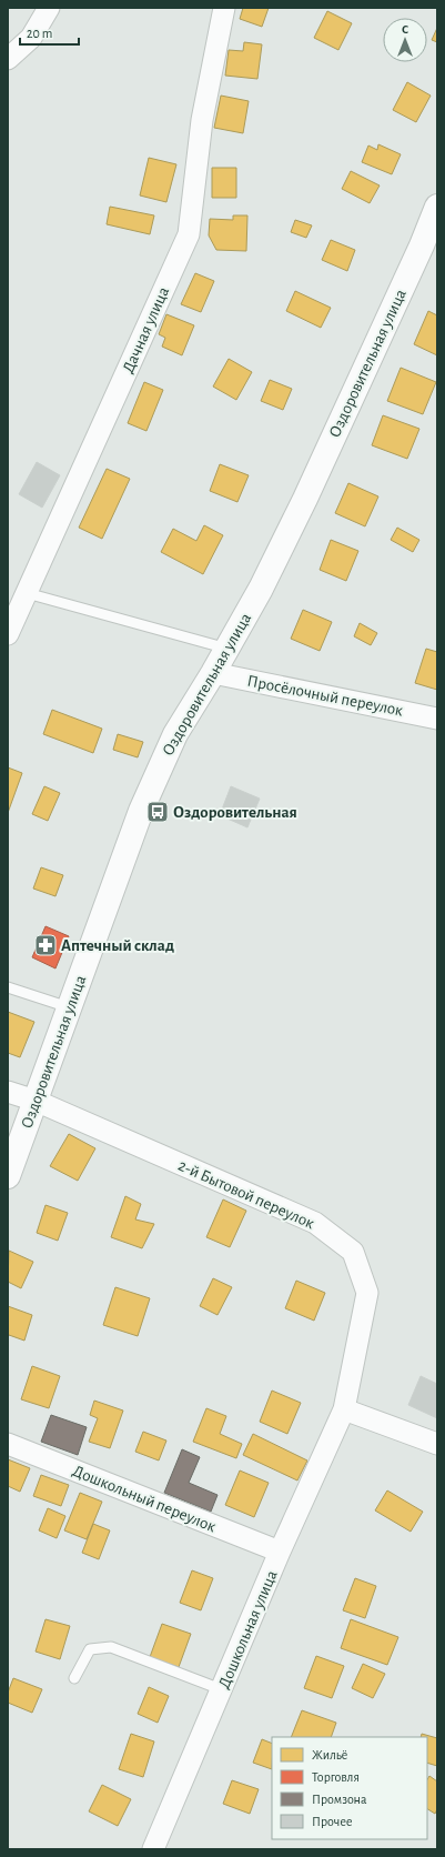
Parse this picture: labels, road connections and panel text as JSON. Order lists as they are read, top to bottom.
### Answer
{
  "streets": {
    "street": [
      "Дачная улица",
      "Оздоровительная улица",
      "Просёлочный переулок",
      "2-й Бытовой переулок",
      "Дошкольный переулок",
      "Дошкольная улица"
    ]
  },
  "crossings": [
    ["Оздоровительная улица", "Просёлочный переулок"],
    ["Оздоровительная улица", "2-й Бытовой переулок"],
    ["2-й Бытовой переулок", "Дошкольная улица"],
    ["Дошкольный переулок", "Дошкольная улица"]
  ],
  "places": {
    "bus stop": ["Оздоровительная"],
    "pharmacy": ["Аптечный склад"]
  },
  "legend": [
    "Жильё",
    "Торговля",
    "Промзона",
    "Прочее"
  ],
  "scale_bar": "20 m",
  "north": "top"
}
